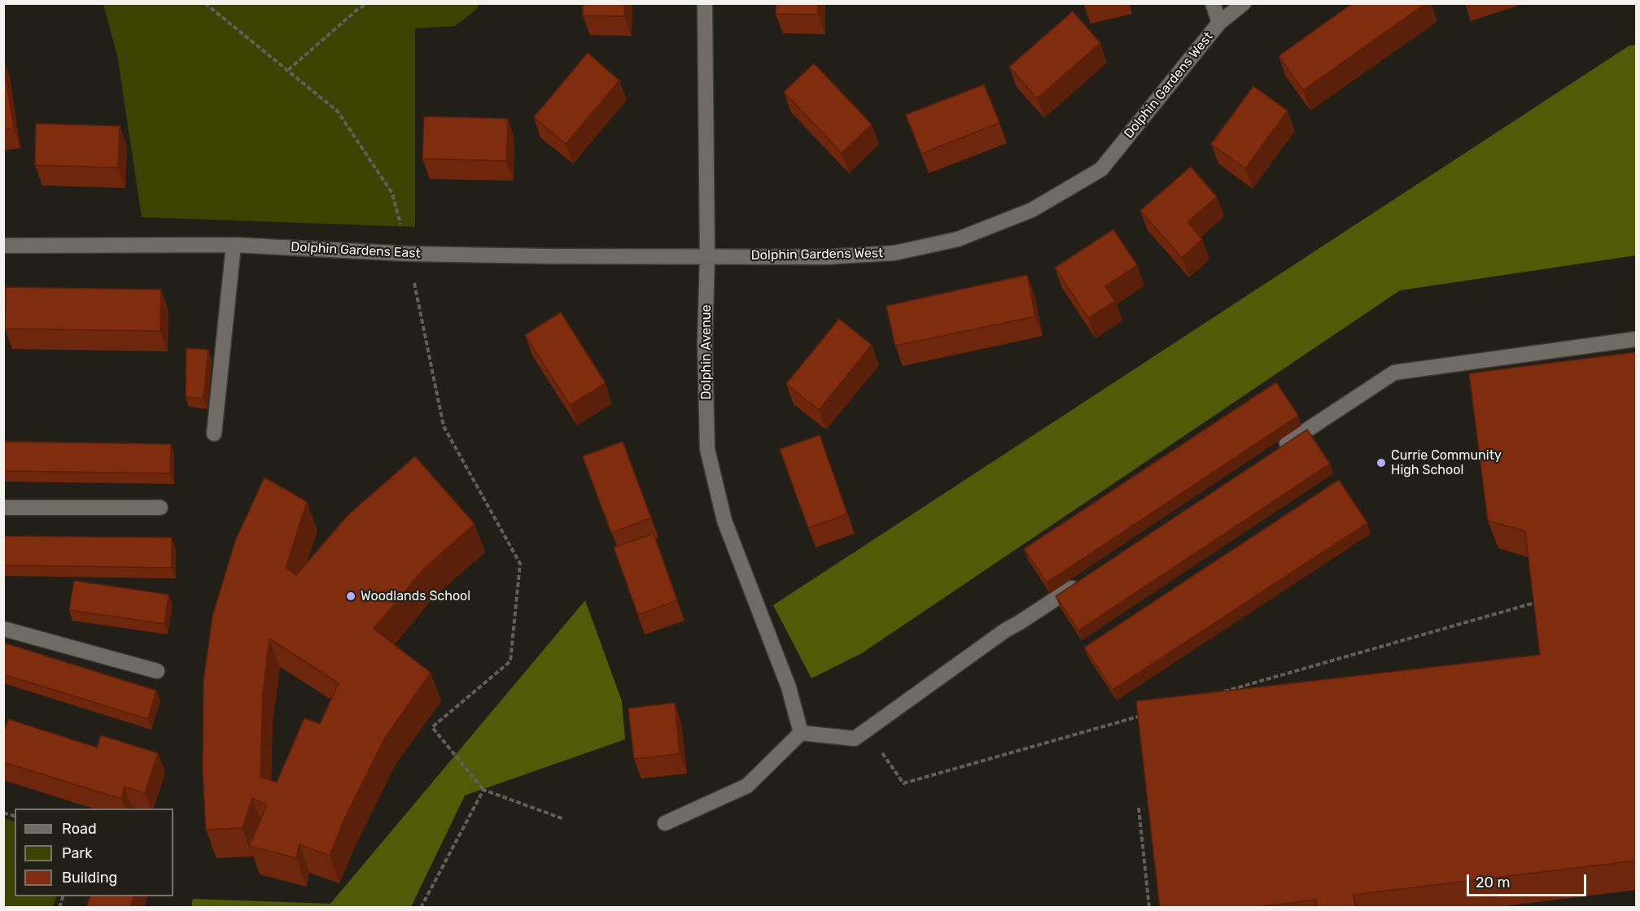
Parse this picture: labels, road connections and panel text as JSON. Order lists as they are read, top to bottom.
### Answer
{
  "streets": {
    "street": ["Dolphin Gardens West", "Dolphin Gardens East", "Dolphin Avenue"]
  },
  "crossings": [
    ["Dolphin Gardens West", "Dolphin Gardens East"],
    ["Dolphin Gardens West", "Dolphin Avenue"],
    ["Dolphin Gardens East", "Dolphin Avenue"]
  ],
  "places": ["Currie Community High School", "Woodlands School"],
  "legend": ["Road", "Park", "Building"],
  "scale_bar": "20 m"
}
